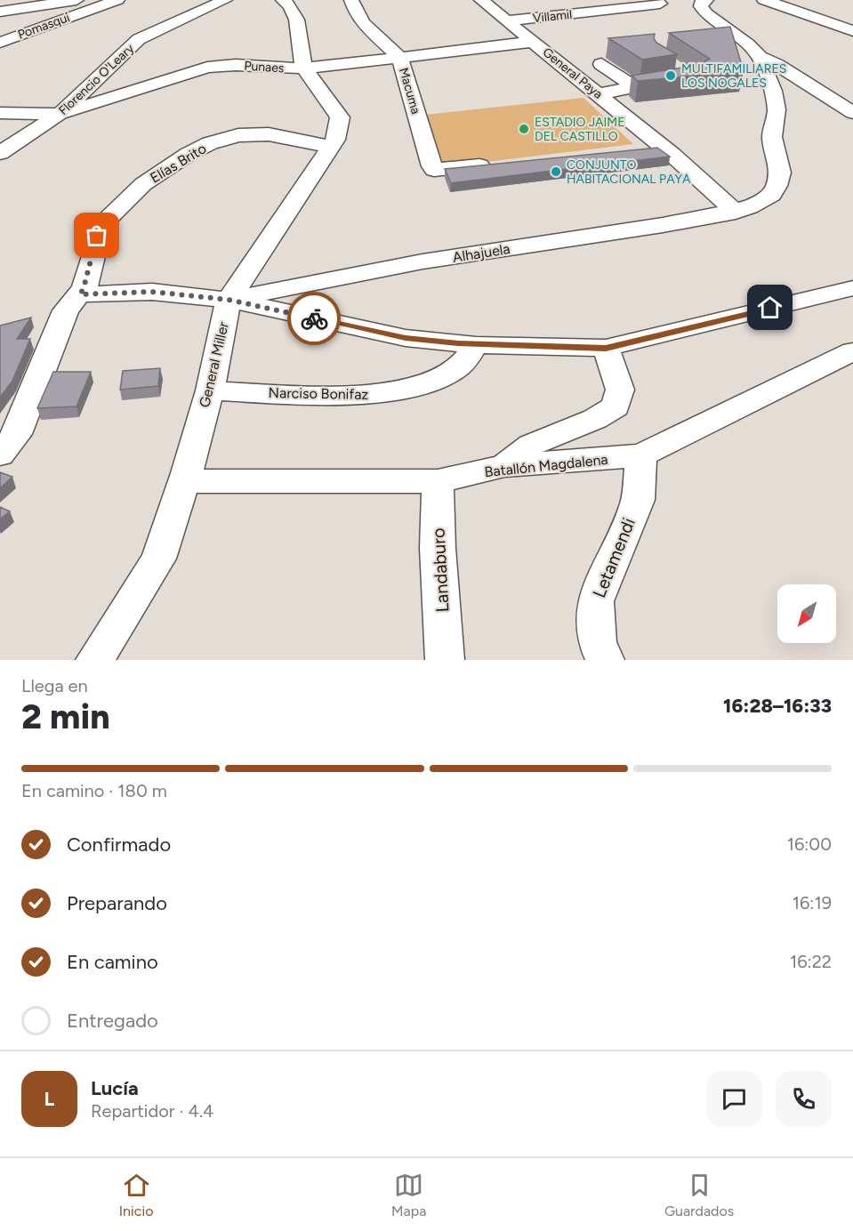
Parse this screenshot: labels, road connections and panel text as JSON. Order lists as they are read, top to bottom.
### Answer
{
  "streets": {
    "street": [
      "Villamil",
      "Pomasqui",
      "Punaes",
      "General Paya",
      "Florencio O'Leary",
      "Macuma",
      "Elías Brito",
      "Alhajuela",
      "General Miller",
      "Narciso Bonifaz",
      "Batallón Magdalena",
      "Letamendi",
      "Landaburo"
    ]
  },
  "crossings": [
    ["Villamil", "General Paya"],
    ["Punaes", "General Paya"],
    ["Punaes", "Florencio O'Leary"],
    ["Punaes", "Macuma"],
    ["Punaes", "General Miller"],
    ["General Paya", "Alhajuela"],
    ["Elías Brito", "General Miller"],
    ["Alhajuela", "General Miller"],
    ["General Miller", "Narciso Bonifaz"],
    ["General Miller", "Batallón Magdalena"],
    ["Batallón Magdalena", "Letamendi"],
    ["Batallón Magdalena", "Landaburo"]
  ],
  "places": ["MULTIFAMILIARES LOS NOGALES", "ESTADIO JAIME DEL CASTILLO", "CONJUNTO HABITACIONAL PAYA"],
  "north": "bottom left",
  "page": {
    "heading": ["2 min", "Llega en", "16:28–16:33"],
    "panel": ["Lucía", "Repartidor · 4.4"],
    "bar": "En camino · 180 m",
    "list": [
      ["Confirmado", "16:00"],
      ["Preparando", "16:19"],
      ["En camino", "16:22"],
      "Entregado"
    ],
    "round": "L",
    "tabs": ["Inicio", "Mapa", "Guardados"]
  }
}
